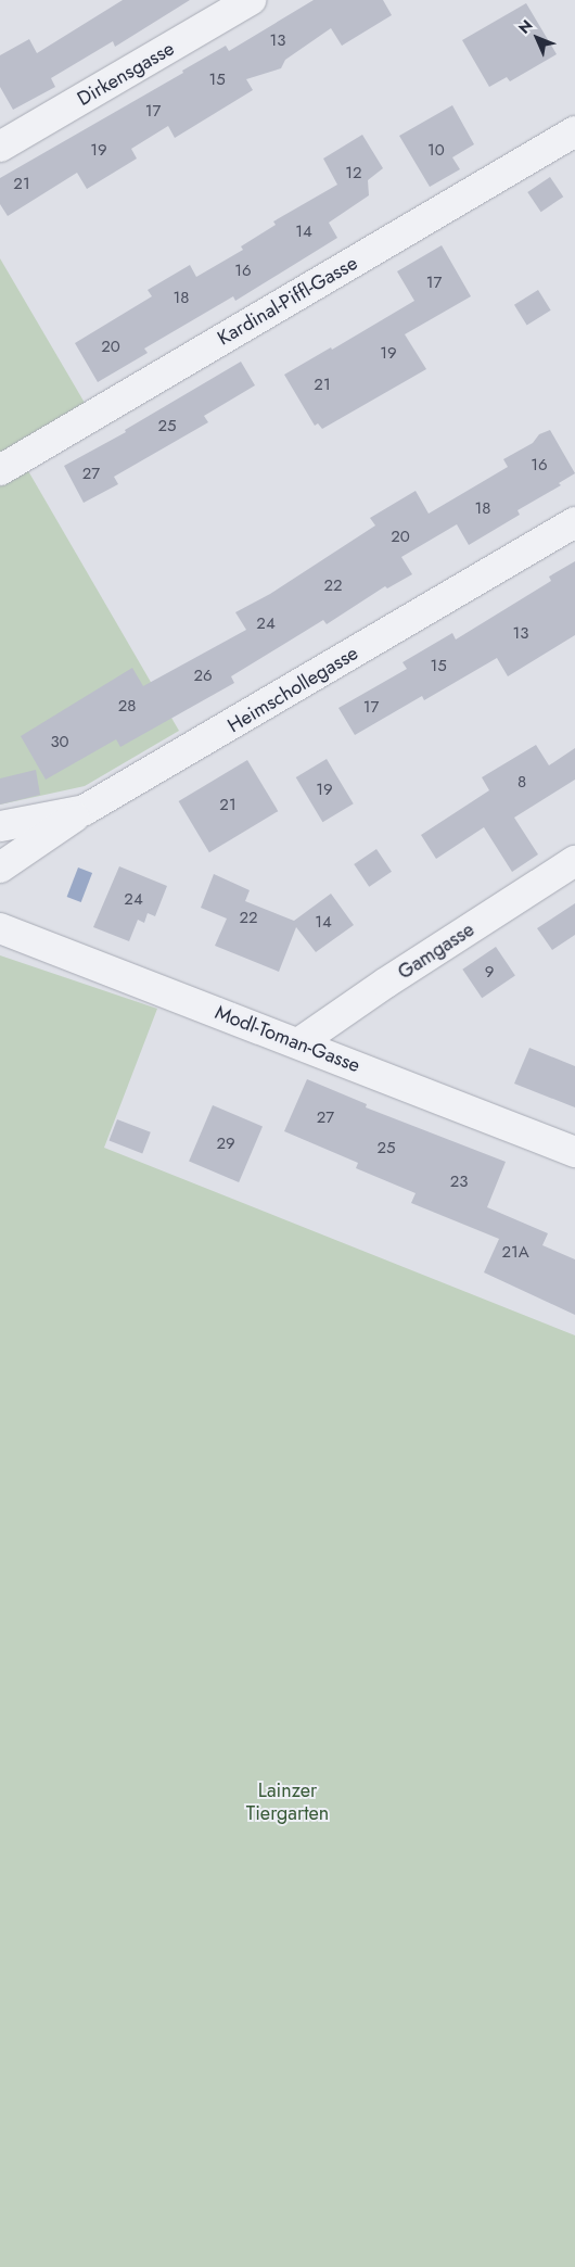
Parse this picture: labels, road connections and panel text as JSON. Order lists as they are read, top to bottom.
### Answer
{
  "streets": {
    "street": [
      "Dirkensgasse",
      "Kardinal-Piffl-Gasse",
      "Heimschollegasse",
      "Gamgasse",
      "Modl-Toman-Gasse"
    ]
  },
  "crossings": [
    ["Gamgasse", "Modl-Toman-Gasse"]
  ],
  "parks": ["Lainzer Tiergarten"],
  "house_numbers": [
    "13",
    "15",
    "17",
    "19",
    "10",
    "12",
    "21",
    "14",
    "16",
    "17",
    "18",
    "20",
    "19",
    "21",
    "25",
    "16",
    "27",
    "18",
    "20",
    "22",
    "24",
    "13",
    "15",
    "26",
    "28",
    "17",
    "30",
    "8",
    "19",
    "21",
    "24",
    "22",
    "14",
    "9",
    "27",
    "29",
    "25",
    "23",
    "21A"
  ],
  "north": "top left"
}
